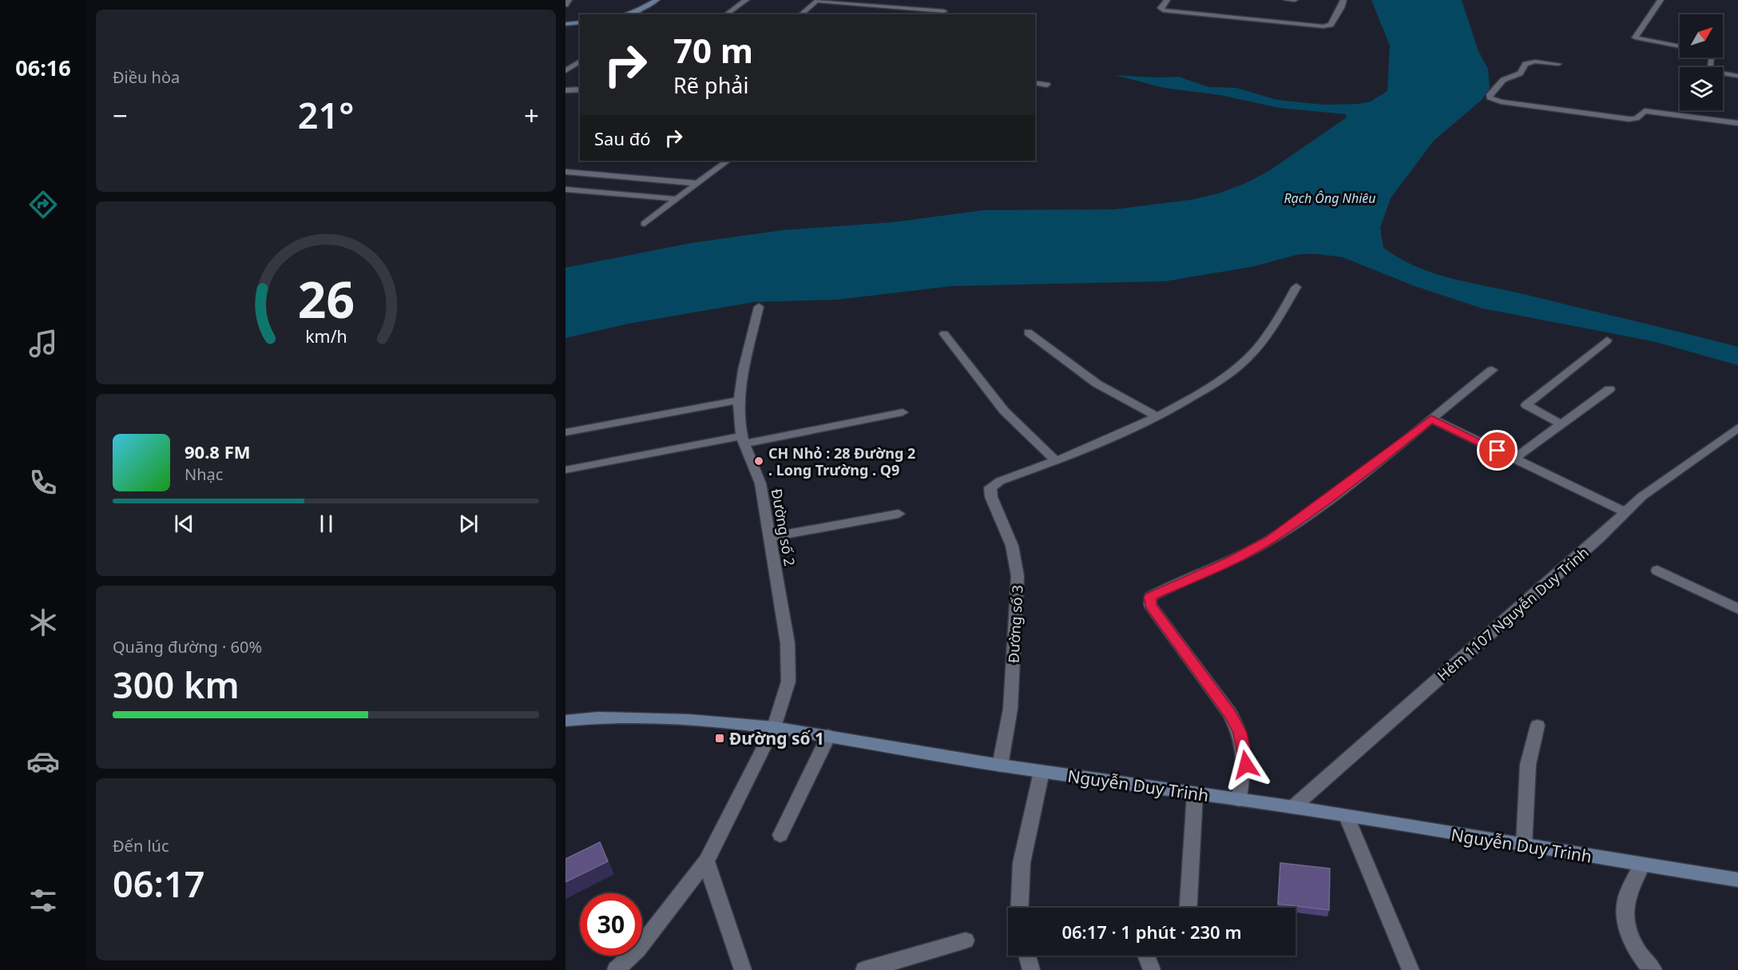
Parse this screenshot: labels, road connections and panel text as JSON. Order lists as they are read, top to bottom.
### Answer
{
  "streets": {
    "main road": ["Nguyễn Duy Trinh"],
    "street": ["Đường số 2", "Hẻm 1107 Nguyễn Duy Trinh", "Đường số 3"]
  },
  "crossings": [
    ["Đường số 2", "Nguyễn Duy Trinh"],
    ["Hẻm 1107 Nguyễn Duy Trinh", "Nguyễn Duy Trinh"],
    ["Đường số 3", "Nguyễn Duy Trinh"]
  ],
  "water": ["Rạch Ông Nhiêu"],
  "places": {
    "other": ["CH Nhỏ : 28 Đường 2 . Long Trường . Q9"],
    "transit": ["Đường số 1"]
  },
  "north": "top right",
  "page": {
    "tabs": "06:16",
    "tile": [
      "Điều hòa",
      ["Quãng đường · 60%", "300 km"],
      ["Đến lúc", "06:17"]
    ],
    "turn": ["70 m", "Rẽ phải"],
    "heat": ["−", "21°", "+"],
    "then": "Sau đó",
    "song": ["90.8 FM", "Nhạc"],
    "limit": "30",
    "trip": "06:17 · 1 phút · 230 m",
    "gauge": ["26", "km/h"]
  }
}
